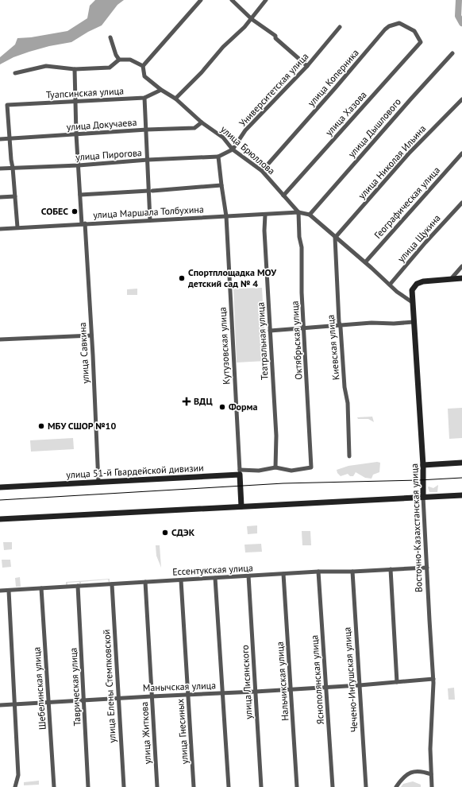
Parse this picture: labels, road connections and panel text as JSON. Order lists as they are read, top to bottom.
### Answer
{
  "streets": {
    "main road": ["улица 51-й Гвардейской дивизии", "Восточно-Казахстанская улица"],
    "street": [
      "улица Коперника",
      "Университетская улица",
      "Туапсинская улица",
      "улица Хазова",
      "улица Докучаева",
      "улица Дышлового",
      "улица Брюллова",
      "улица Пирогова",
      "улица Николая Ильина",
      "Географическая улица",
      "улица Маршала Толбухина",
      "улица Щукина",
      "Октябрьская улица",
      "Театральная улица",
      "Кутузовская улица",
      "Киевская улица",
      "улица Савкина",
      "Ессентукская улица",
      "Яснополянская улица",
      "Чечено-Ингушская улица",
      "Нальчикская улица",
      "улица Лисянского",
      "улица Елены Стемпковской",
      "Таврическая улица",
      "Манычская улица",
      "Шебелинская улица",
      "улица Гнесиных",
      "улица Житкова"
    ]
  },
  "crossings": [
    ["улица Коперника", "улица Хазова"],
    ["улица Коперника", "улица Брюллова"],
    ["Университетская улица", "улица Брюллова"],
    ["Университетская улица", "улица Пирогова"],
    ["Туапсинская улица", "улица Докучаева"],
    ["Туапсинская улица", "улица Брюллова"],
    ["Туапсинская улица", "улица Савкина"],
    ["улица Хазова", "улица Брюллова"],
    ["улица Докучаева", "улица Брюллова"],
    ["улица Докучаева", "улица Савкина"],
    ["улица Брюллова", "улица Маршала Толбухина"],
    ["улица Брюллова", "Октябрьская улица"],
    ["улица Пирогова", "улица Савкина"],
    ["улица Николая Ильина", "Киевская улица"],
    ["улица Маршала Толбухина", "Октябрьская улица"],
    ["улица Маршала Толбухина", "Театральная улица"],
    ["улица Маршала Толбухина", "Кутузовская улица"],
    ["улица Маршала Толбухина", "улица Савкина"],
    ["Октябрьская улица", "Театральная улица"],
    ["Кутузовская улица", "улица 51-й Гвардейской дивизии"],
    ["улица Савкина", "улица 51-й Гвардейской дивизии"],
    ["Восточно-Казахстанская улица", "Ессентукская улица"],
    ["Ессентукская улица", "Яснополянская улица"],
    ["Ессентукская улица", "Чечено-Ингушская улица"],
    ["Ессентукская улица", "Нальчикская улица"],
    ["Ессентукская улица", "улица Лисянского"],
    ["Ессентукская улица", "улица Елены Стемпковской"],
    ["Ессентукская улица", "Таврическая улица"],
    ["Ессентукская улица", "Шебелинская улица"],
    ["Ессентукская улица", "улица Гнесиных"],
    ["Ессентукская улица", "улица Житкова"],
    ["Яснополянская улица", "Манычская улица"],
    ["Чечено-Ингушская улица", "Манычская улица"],
    ["Нальчикская улица", "Манычская улица"],
    ["улица Лисянского", "Манычская улица"],
    ["улица Елены Стемпковской", "Манычская улица"],
    ["Таврическая улица", "Манычская улица"],
    ["Манычская улица", "Шебелинская улица"],
    ["Манычская улица", "улица Гнесиных"],
    ["Манычская улица", "улица Житкова"]
  ],
  "places": {
    "other": [
      "СОБЕС",
      "Спортплощадка МОУ детский сад № 4",
      "Форма",
      "МБУ СШОР №10",
      "СДЭК"
    ],
    "health": ["ВДЦ"]
  }
}
